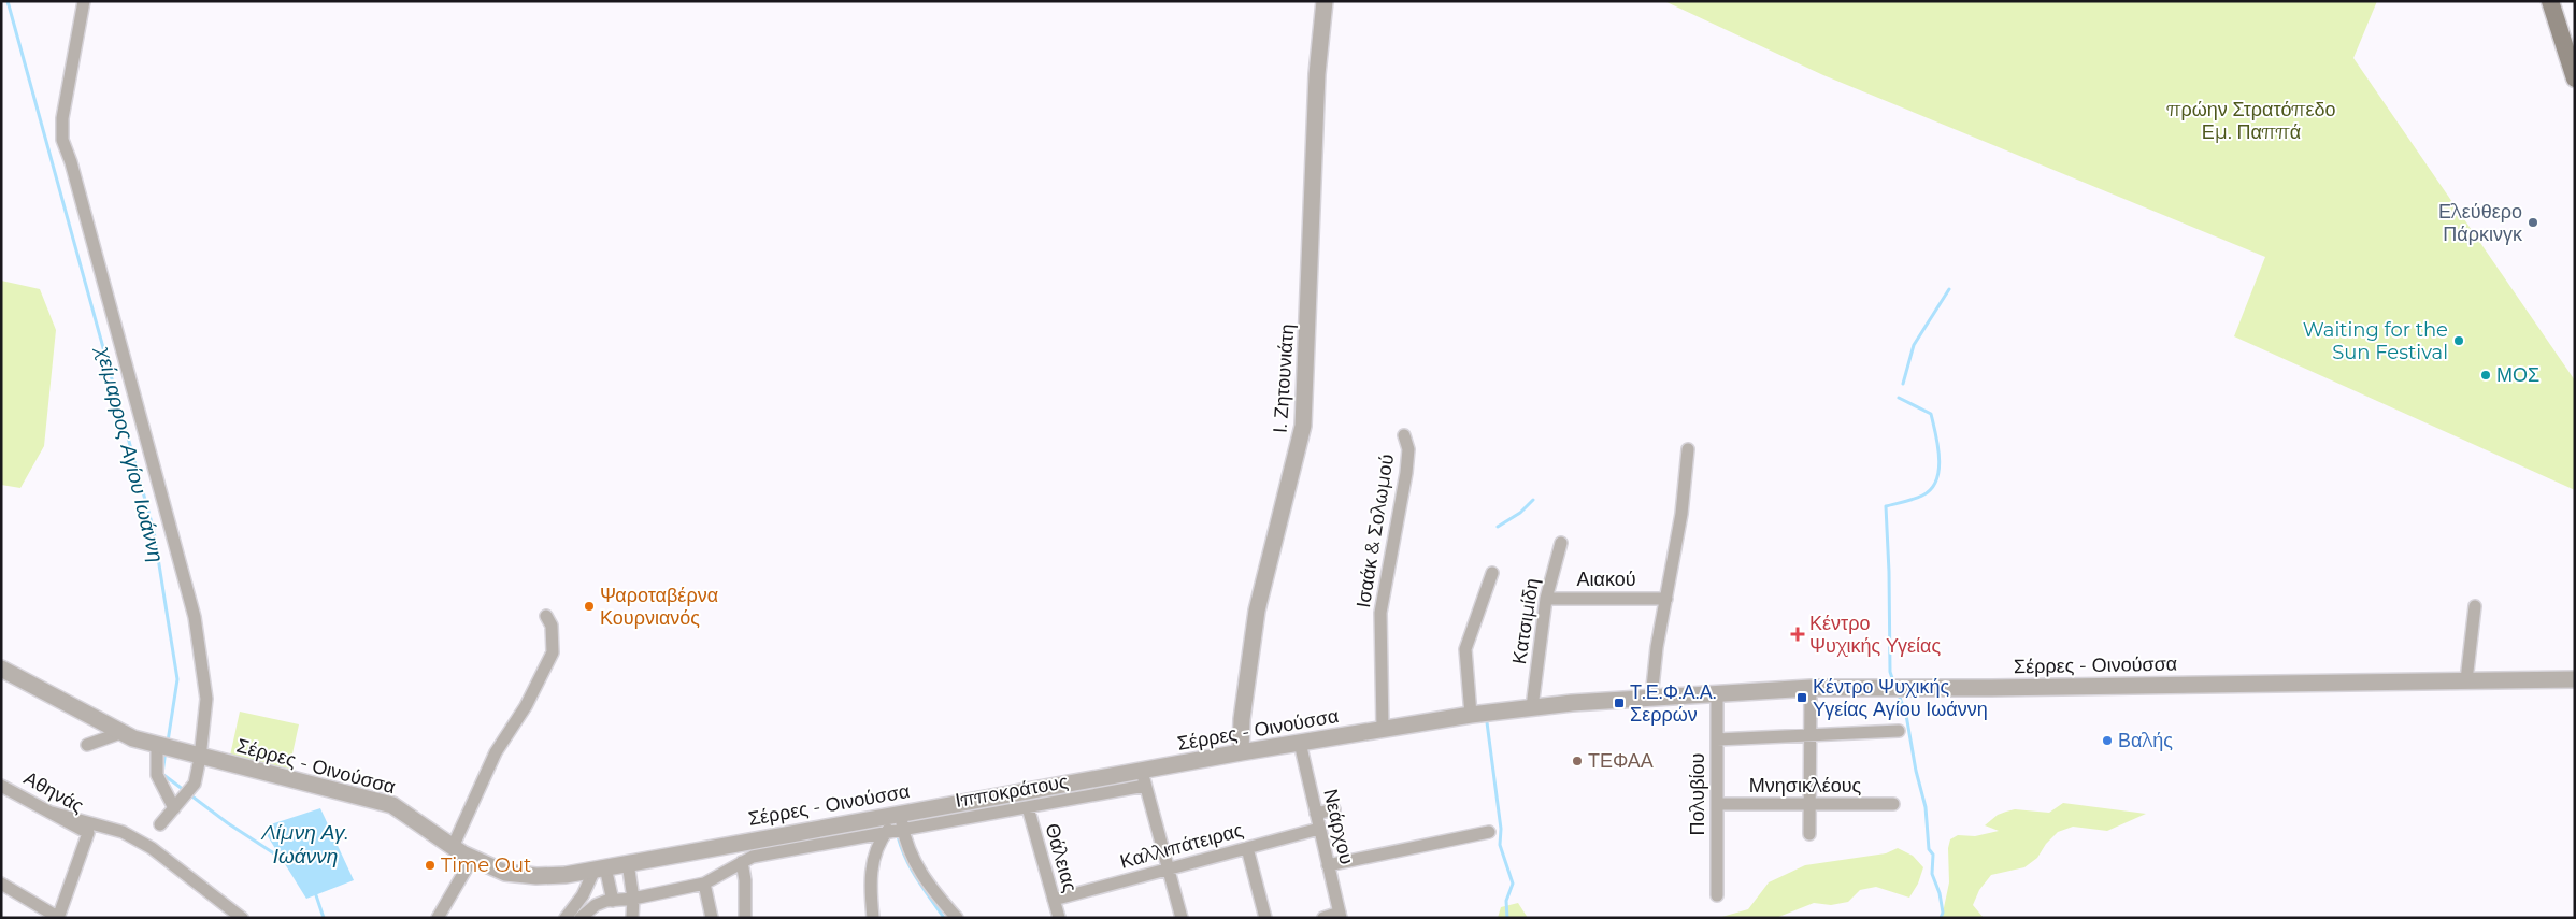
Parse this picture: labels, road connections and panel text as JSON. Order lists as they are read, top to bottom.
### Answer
{
  "streets": {
    "street": [
      "Ι. Ζητουνιάτη",
      "Ισαάκ & Σολωμού",
      "Αιακού",
      "Κατσιμίδη",
      "Σέρρες - Οινούσσα",
      "Μνησικλέους",
      "Ιπποκράτους",
      "Αθηνάς",
      "Πολυβίου",
      "Νεάρχου",
      "Καλλιπάτειρας",
      "Θάλειας"
    ]
  },
  "crossings": [
    ["Ι. Ζητουνιάτη", "Σέρρες - Οινούσσα"],
    ["Ισαάκ & Σολωμού", "Σέρρες - Οινούσσα"],
    ["Αιακού", "Κατσιμίδη"],
    ["Κατσιμίδη", "Σέρρες - Οινούσσα"],
    ["Σέρρες - Οινούσσα", "Ιπποκράτους"],
    ["Σέρρες - Οινούσσα", "Πολυβίου"],
    ["Σέρρες - Οινούσσα", "Νεάρχου"],
    ["Μνησικλέους", "Πολυβίου"],
    ["Ιπποκράτους", "Θάλειας"],
    ["Νεάρχου", "Καλλιπάτειρας"],
    ["Καλλιπάτειρας", "Θάλειας"]
  ],
  "water": ["χείμαρρος Αγίου Ιωάννη", "Λίμνη Αγ. Ιωάννη"],
  "parks": ["πρώην Στρατόπεδο Εμ. Παππά"],
  "places": {
    "other": [
      "Ελεύθερο Πάρκινγκ",
      "Waiting for the Sun Festival",
      "ΜΟΣ",
      "Ψαροταβέρνα Κουρνιανός",
      "Βαλής",
      "ΤΕΦΑΑ",
      "Time Out"
    ],
    "health": ["Κέντρο Ψυχικής Υγείας"],
    "transit": ["Κέντρο Ψυχικής Υγείας Αγίου Ιωάννη", "Τ.Ε.Φ.Α.Α. Σερρών"]
  }
}
